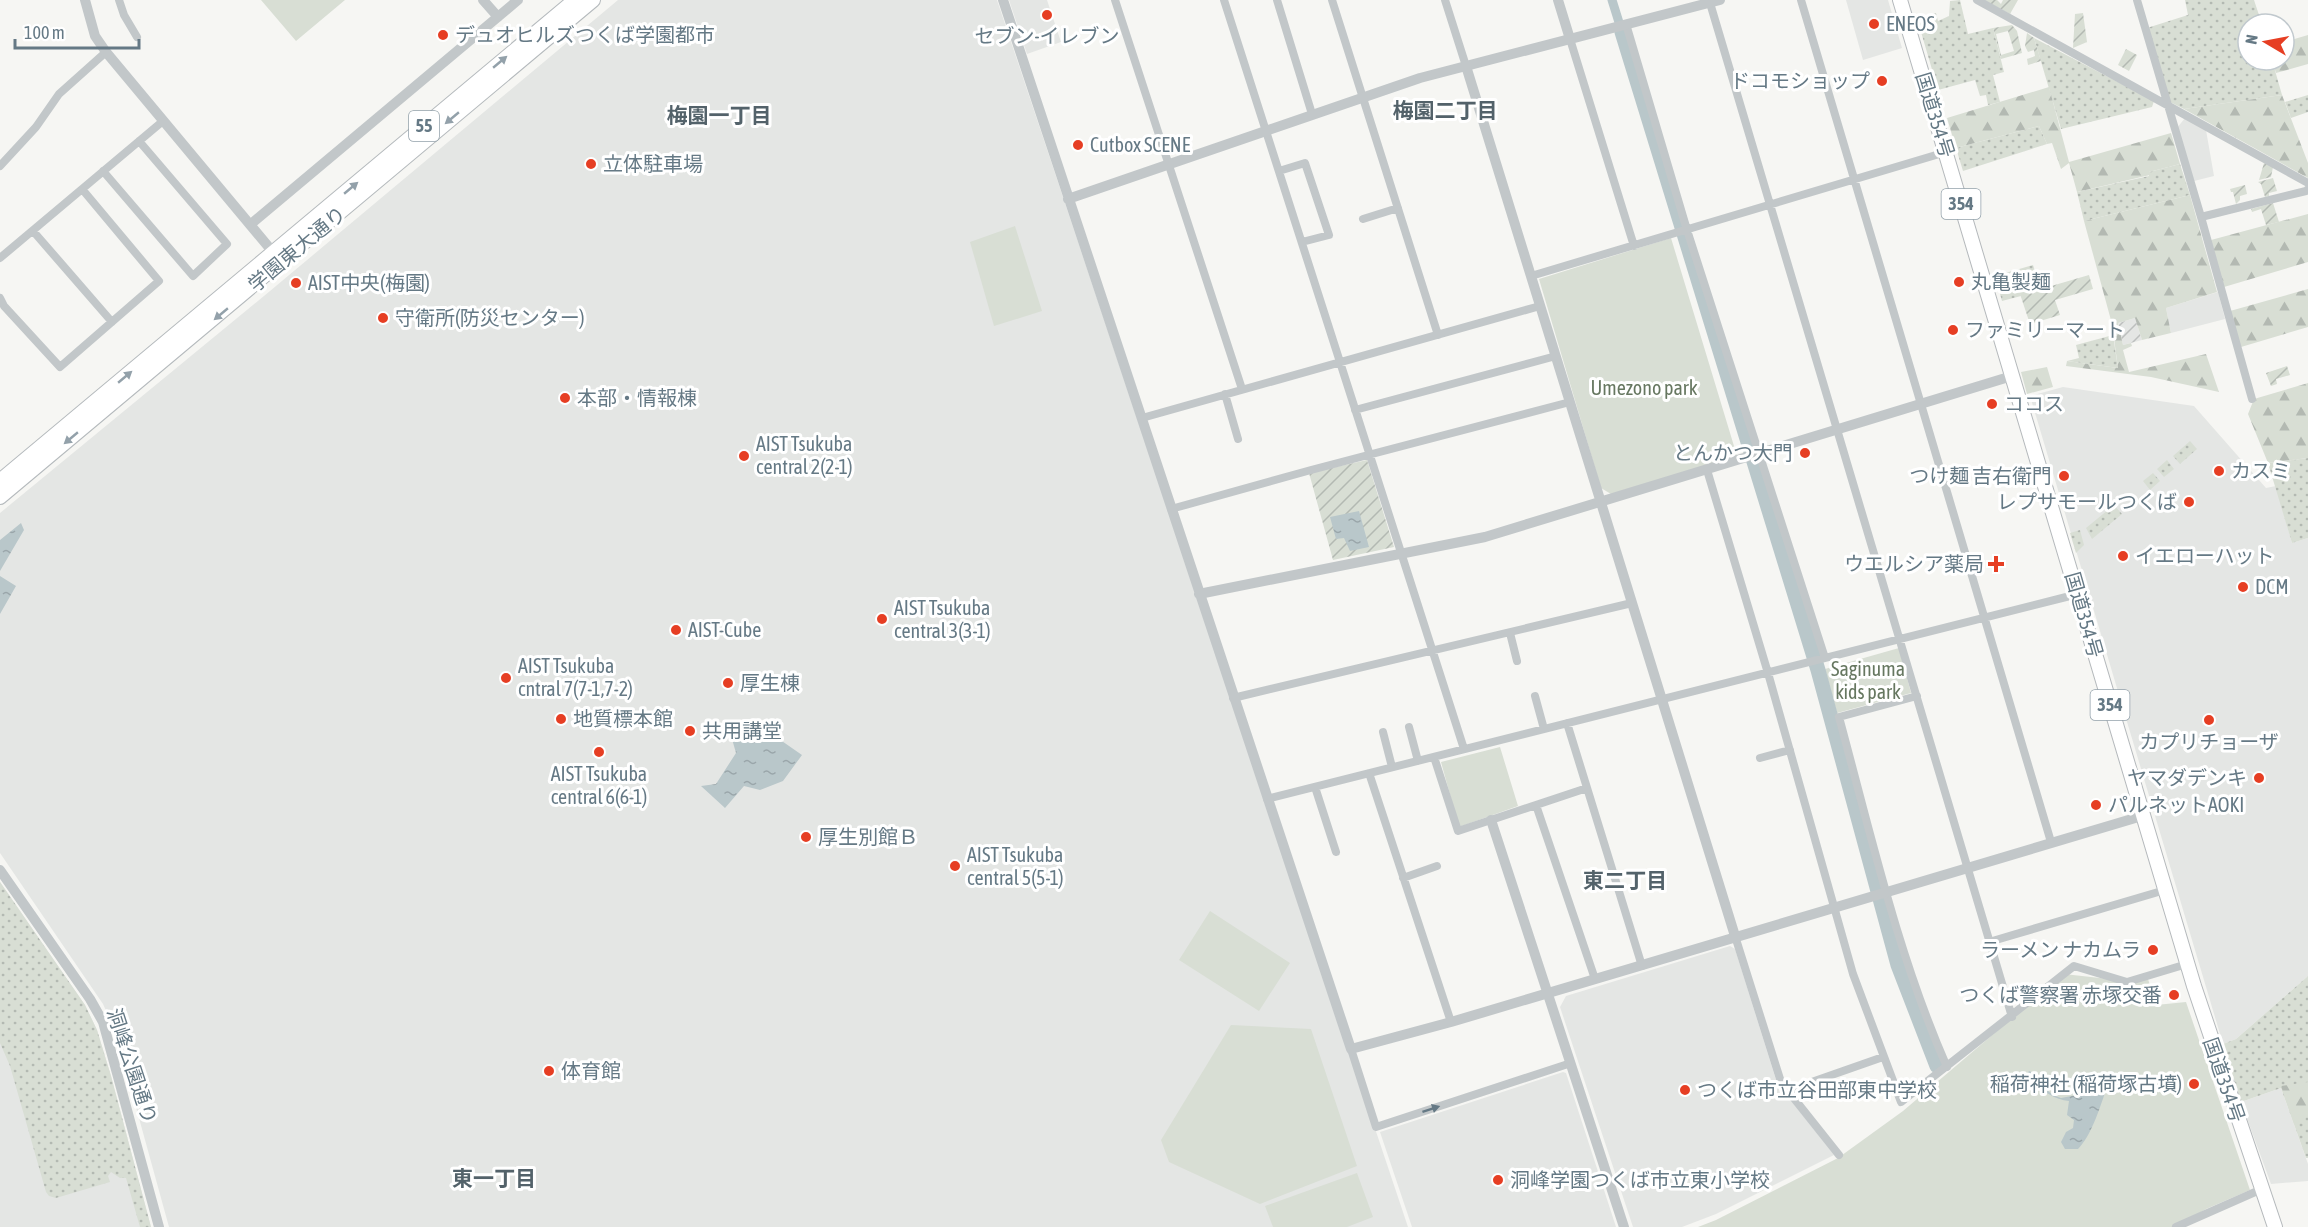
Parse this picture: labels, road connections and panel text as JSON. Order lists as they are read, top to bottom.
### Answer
{
  "streets": {
    "main road": [
      "国道354号",
      "55",
      "354",
      "学園東大通り"
    ],
    "street": ["洞峰公園通り"]
  },
  "districts": [
    "梅園二丁目",
    "梅園一丁目",
    "東二丁目",
    "東一丁目"
  ],
  "parks": ["Umezono park", "Saginuma kids park"],
  "places": {
    "other": [
      "セブン-イレブン",
      "ENEOS",
      "デュオヒルズつくば学園都市",
      "ドコモショップ",
      "Cutbox SCENE",
      "立体駐車場",
      "丸亀製麺",
      "AIST中央(梅園)",
      "守衛所(防災センター)",
      "ファミリーマート",
      "本部・情報棟",
      "ココス",
      "とんかつ大門",
      "AIST Tsukuba central 2(2-1)",
      "カスミ",
      "つけ麺 吉右衛門",
      "レプサモールつくば",
      "イエローハット",
      "DCM",
      "AIST Tsukuba central 3(3-1)",
      "AIST-Cube",
      "AIST Tsukuba cntral 7(7-1,7-2)",
      "厚生棟",
      "地質標本館",
      "カプリチョーザ",
      "共用講堂",
      "AIST Tsukuba central 6(6-1)",
      "ヤマダデンキ",
      "パルネットAOKI",
      "厚生別館Ｂ",
      "AIST Tsukuba central 5(5-1)",
      "ラーメン ナカムラ",
      "つくば警察署 赤塚交番",
      "体育館",
      "稲荷神社 (稲荷塚古墳)",
      "つくば市立谷田部東中学校",
      "洞峰学園つくば市立東小学校"
    ],
    "health": ["ウエルシア薬局"]
  },
  "scale_bar": "100 m",
  "north": "left"
}
